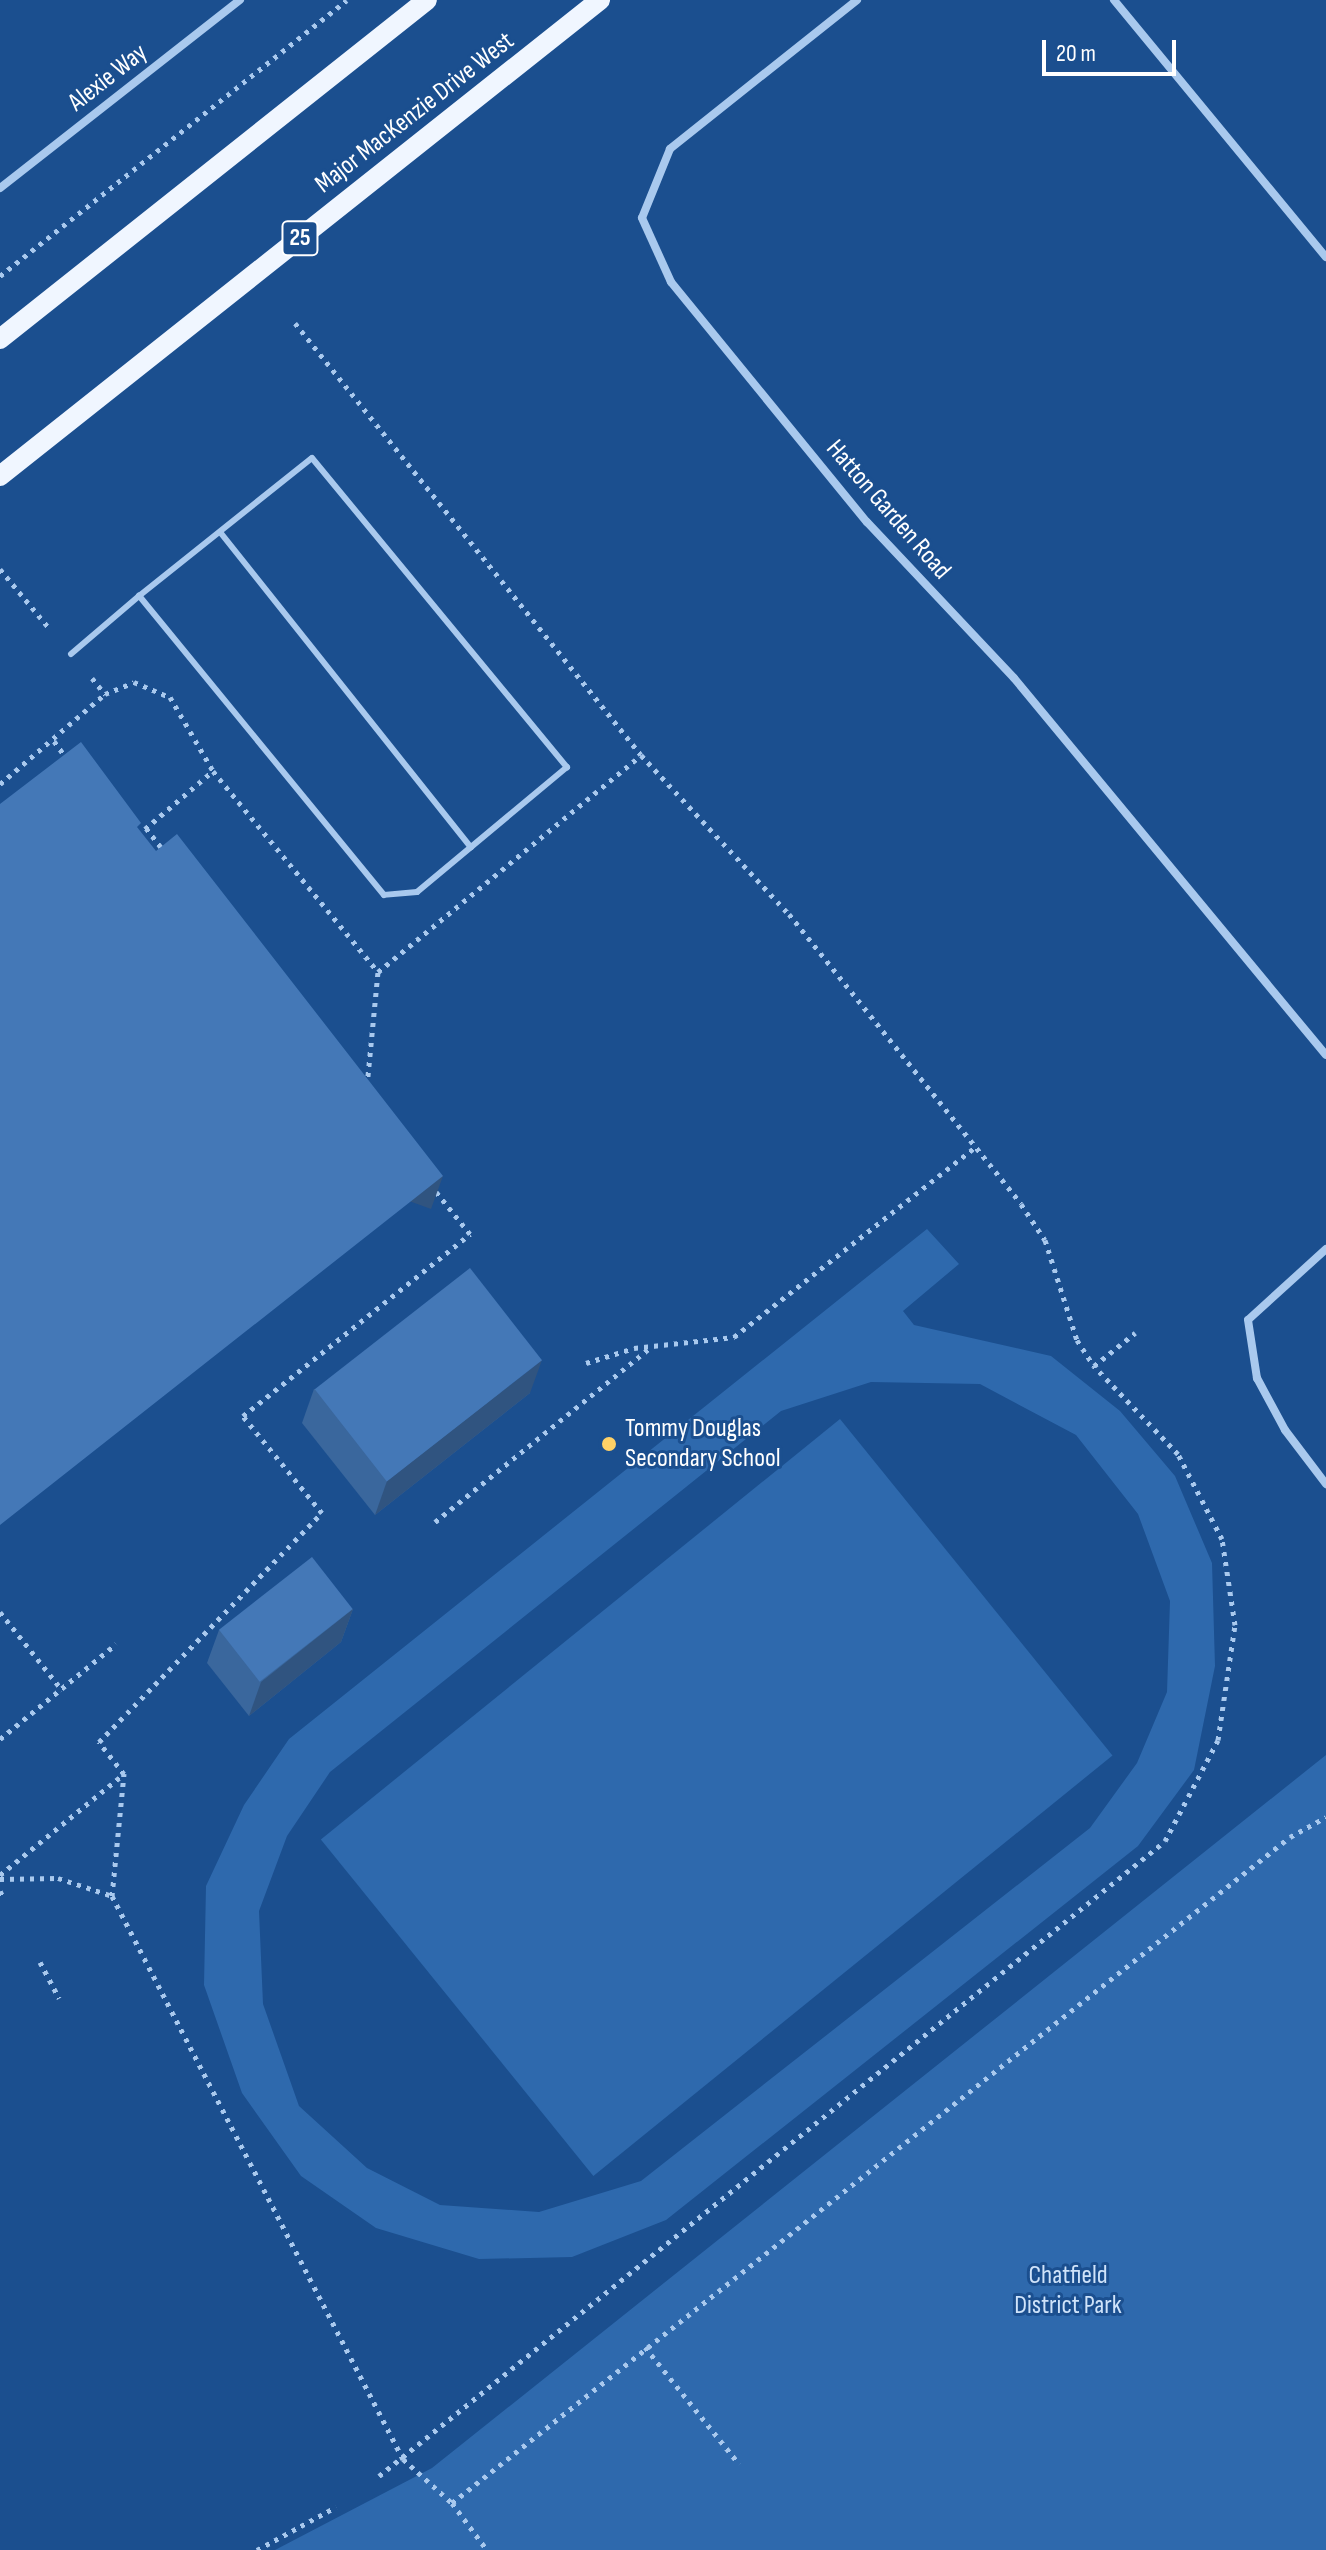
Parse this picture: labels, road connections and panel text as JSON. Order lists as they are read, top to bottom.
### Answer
{
  "streets": {
    "main road": ["Major MacKenzie Drive West", "25"],
    "street": ["Alexie Way", "Hatton Garden Road"]
  },
  "parks": ["Chatfield District Park"],
  "places": ["Tommy Douglas Secondary School"],
  "scale_bar": "20 m"
}
